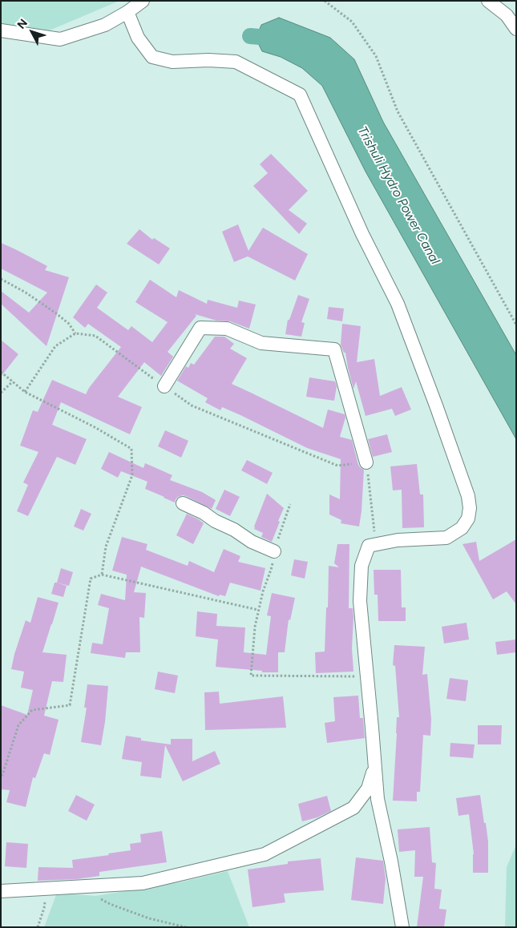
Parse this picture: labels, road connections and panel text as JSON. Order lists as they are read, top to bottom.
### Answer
{
  "water": ["Trishuli Hydro Power Canal"],
  "north": "top left"
}
